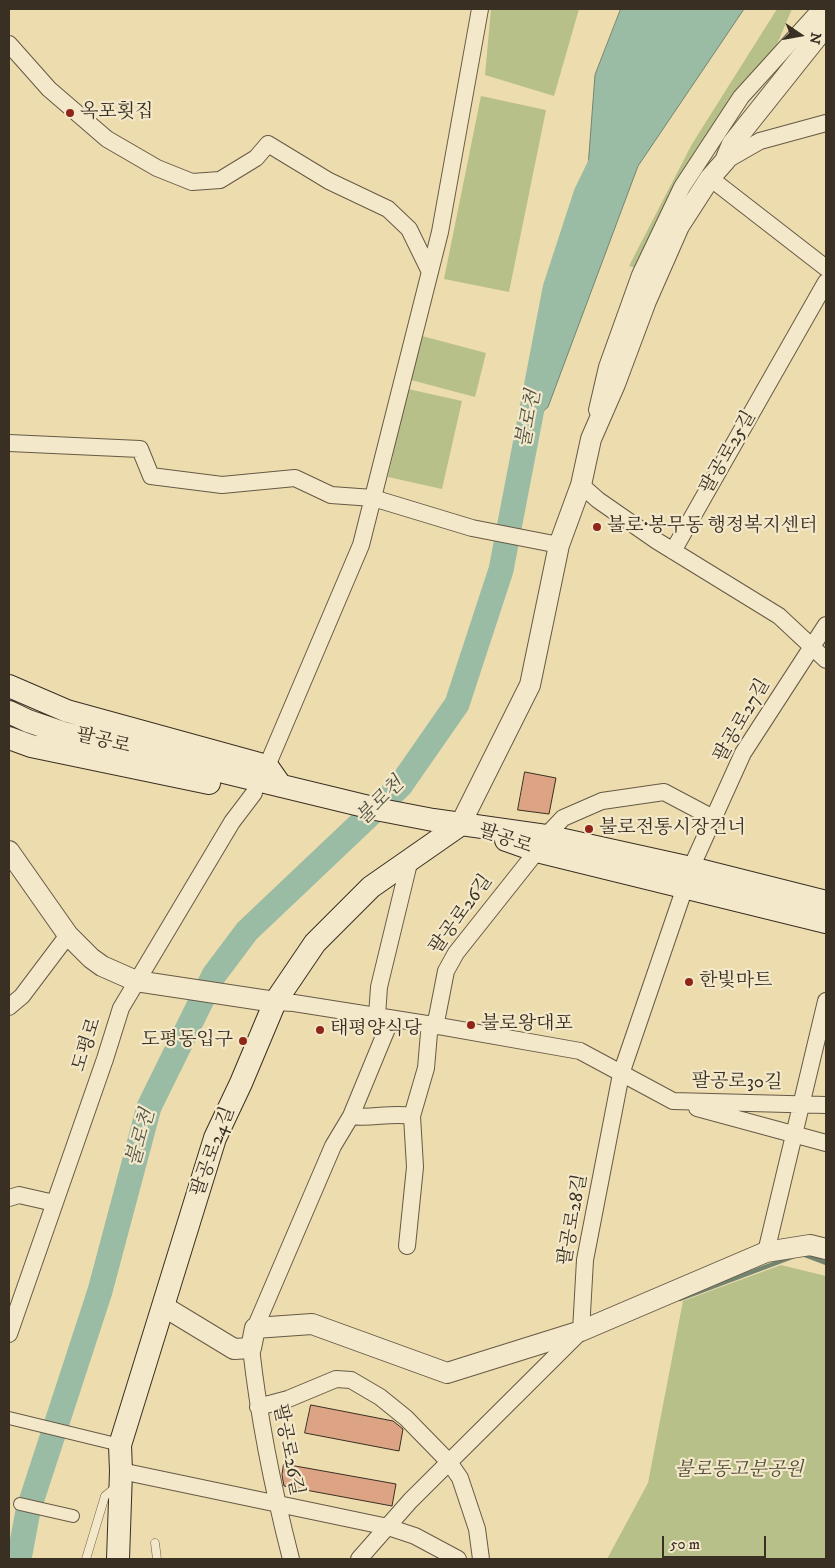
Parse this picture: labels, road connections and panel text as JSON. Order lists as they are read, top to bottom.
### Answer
{
  "streets": {
    "main road": ["팔공로", "팔공로24길"],
    "street": [
      "팔공로25길",
      "팔공로27길",
      "팔공로26길",
      "도평로",
      "팔공로30길",
      "팔공로28길"
    ]
  },
  "crossings": [
    ["팔공로27길", "팔공로"],
    ["팔공로27길", "팔공로26길"],
    ["팔공로27길", "팔공로28길"],
    ["팔공로", "팔공로26길"],
    ["팔공로", "팔공로24길"],
    ["팔공로", "팔공로28길"],
    ["팔공로26길", "팔공로30길"],
    ["팔공로30길", "팔공로28길"]
  ],
  "water": ["불로천"],
  "parks": ["불로동고분공원"],
  "places": [
    "옥포횟집",
    "불로·봉무동 행정복지센터",
    "불로전통시장건너",
    "한빛마트",
    "불로왕대포",
    "태평양식당",
    "도평동입구"
  ],
  "scale_bar": "50 m",
  "north": "right"
}
